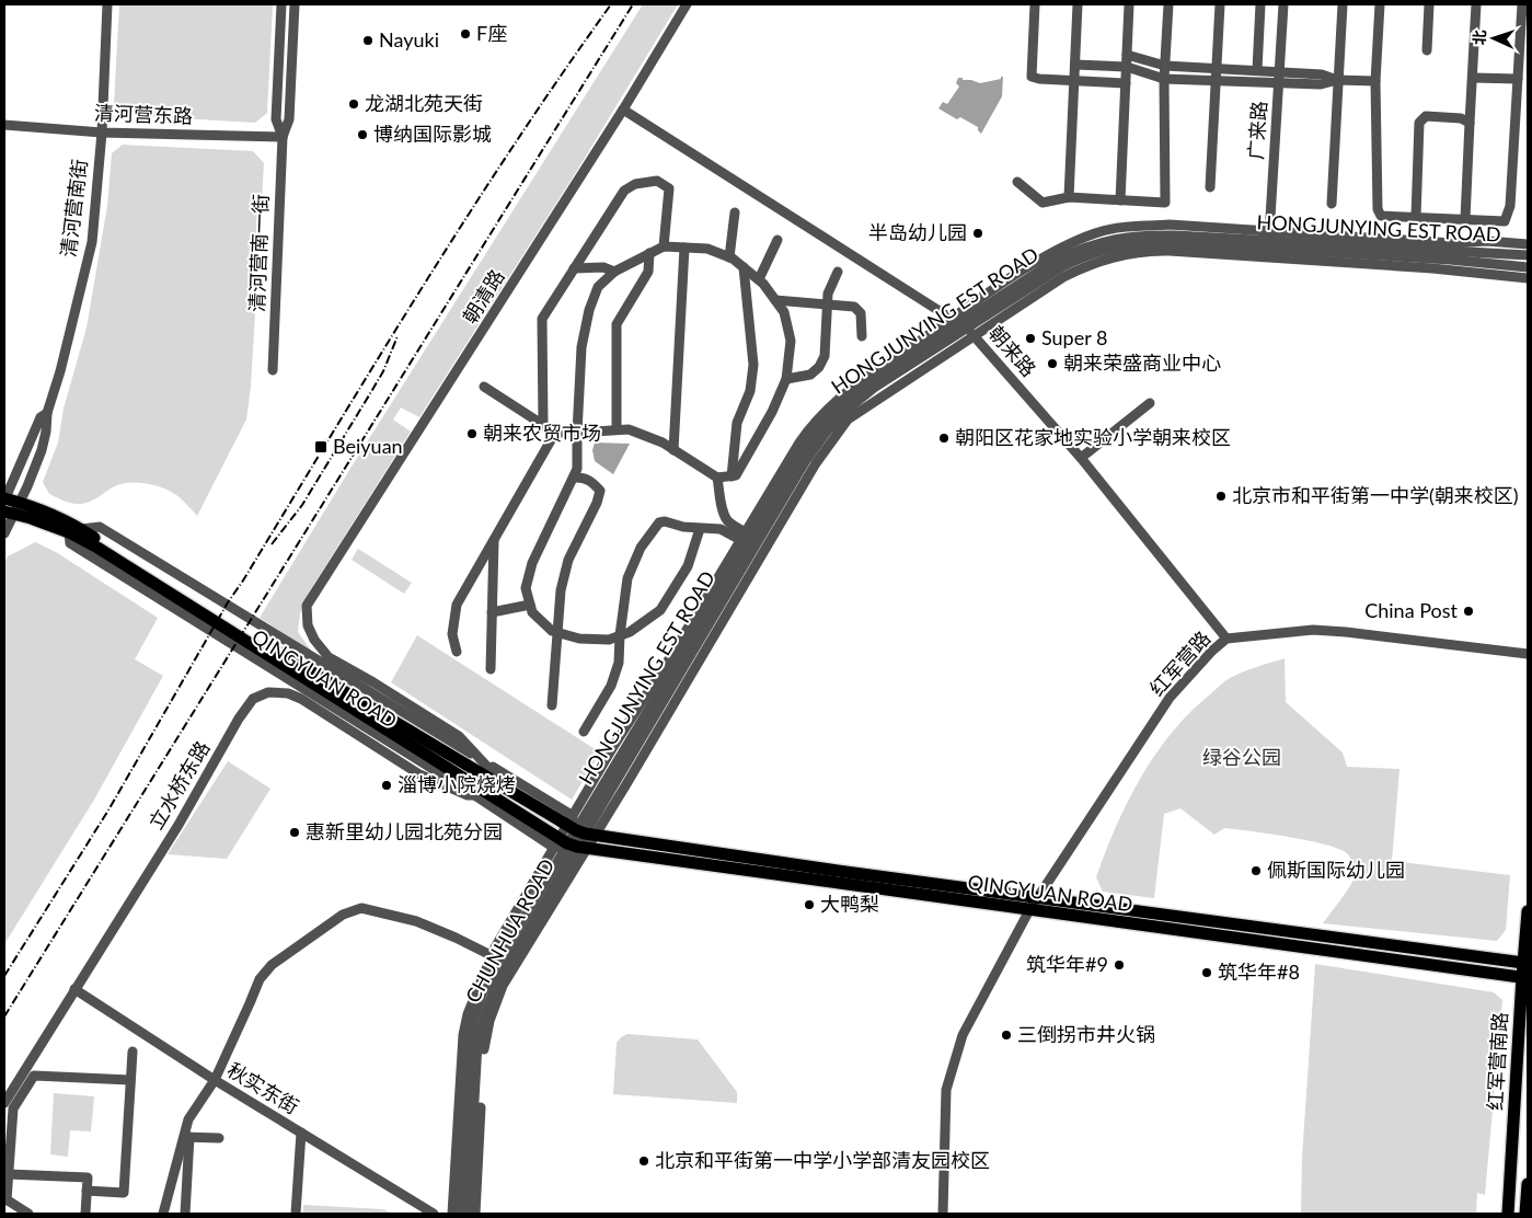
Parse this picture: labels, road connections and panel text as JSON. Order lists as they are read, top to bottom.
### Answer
{
  "streets": {
    "main road": ["QINGYUAN ROAD", "红军营南路"],
    "street": [
      "清河营东路",
      "广来路",
      "清河营南街",
      "HONGJUNYING EST ROAD",
      "清河营南一街",
      "朝清路",
      "朝来路",
      "红军营路",
      "立水桥东路",
      "CHUNHUA ROAD",
      "秋实东街"
    ]
  },
  "crossings": [
    ["清河营东路", "清河营南街"],
    ["清河营东路", "清河营南一街"],
    ["广来路", "HONGJUNYING EST ROAD"],
    ["清河营南街", "QINGYUAN ROAD"],
    ["HONGJUNYING EST ROAD", "朝来路"],
    ["HONGJUNYING EST ROAD", "QINGYUAN ROAD"],
    ["HONGJUNYING EST ROAD", "CHUNHUA ROAD"],
    ["朝清路", "朝来路"],
    ["朝清路", "QINGYUAN ROAD"],
    ["朝来路", "红军营路"],
    ["红军营路", "QINGYUAN ROAD"],
    ["QINGYUAN ROAD", "立水桥东路"],
    ["QINGYUAN ROAD", "CHUNHUA ROAD"],
    ["QINGYUAN ROAD", "红军营南路"],
    ["立水桥东路", "秋实东街"]
  ],
  "parks": ["绿谷公园"],
  "places": {
    "other": [
      "F座",
      "Nayuki",
      "龙湖北苑天街",
      "博纳国际影城",
      "半岛幼儿园",
      "Super 8",
      "朝来荣盛商业中心",
      "朝来农贸市场",
      "朝阳区花家地实验小学朝来校区",
      "北京市和平街第一中学(朝来校区)",
      "China Post",
      "淄博小院烧烤",
      "惠新里幼儿园北苑分园",
      "佩斯国际幼儿园",
      "大鸭梨",
      "筑华年#9",
      "筑华年#8",
      "三倒拐市井火锅",
      "北京和平街第一中学小学部清友园校区"
    ],
    "transit": ["Beiyuan"]
  },
  "north": "left"
}
